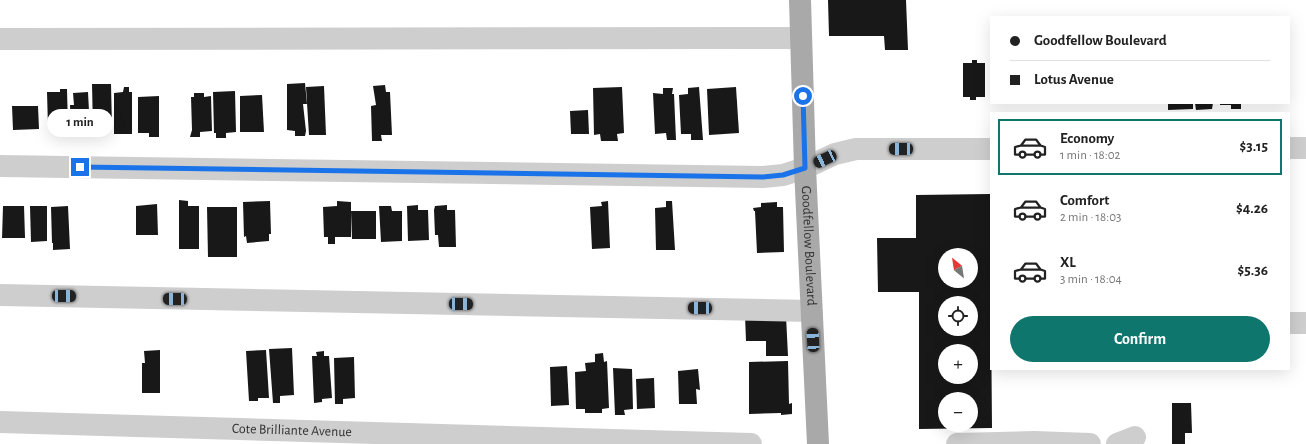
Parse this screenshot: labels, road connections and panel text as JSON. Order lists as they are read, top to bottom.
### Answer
{
  "streets": {
    "main road": ["Goodfellow Boulevard"],
    "street": ["Cote Brilliante Avenue"]
  },
  "north": "top left",
  "page": {
    "banner": ["Goodfellow Boulevard", "Lotus Avenue"],
    "bubble": "1 min",
    "list": [
      {
        "name": "Economy",
        "note": "1 min · 18:02",
        "value": "$3.15"
      },
      {
        "name": "Comfort",
        "note": "2 min · 18:03",
        "value": "$4.26"
      },
      {
        "name": "XL",
        "note": "3 min · 18:04",
        "value": "$5.36"
      }
    ],
    "map_buttons": ["+", "−"],
    "buttons": "Confirm"
  }
}
